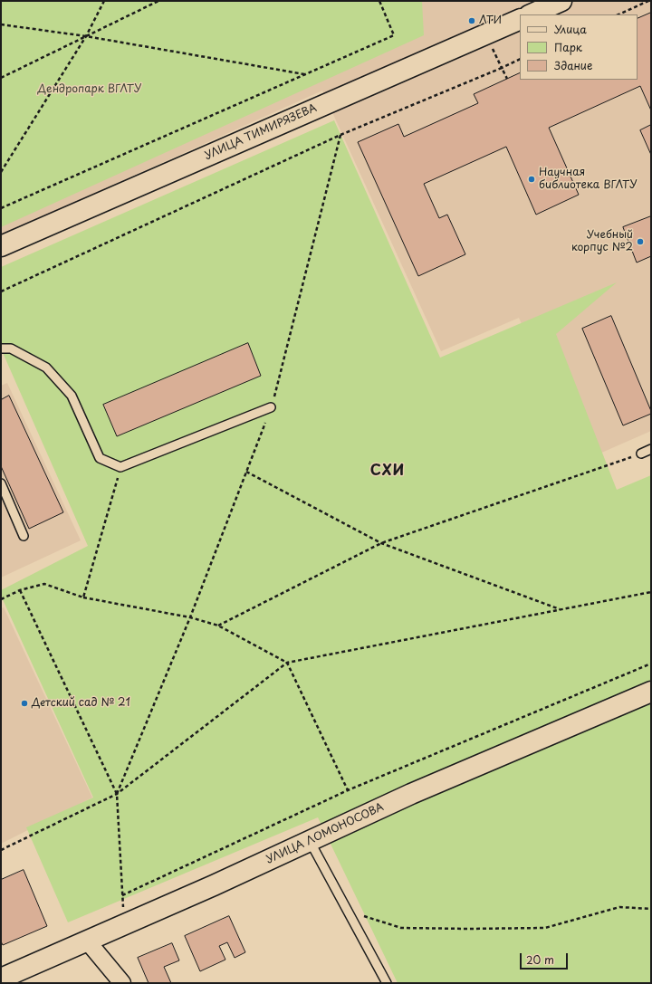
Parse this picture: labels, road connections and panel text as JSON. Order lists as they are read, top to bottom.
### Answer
{
  "streets": {
    "main road": ["УЛИЦА ТИМИРЯЗЕВА", "УЛИЦА ЛОМОНОСОВА"]
  },
  "districts": ["СХИ"],
  "parks": ["Дендропарк ВГЛТУ"],
  "places": [
    "ЛТИ",
    "Научная библиотека ВГЛТУ",
    "Учебный корпус №2",
    "Детский сад № 21"
  ],
  "legend": ["Улица", "Парк", "Здание"],
  "scale_bar": "20 m"
}
